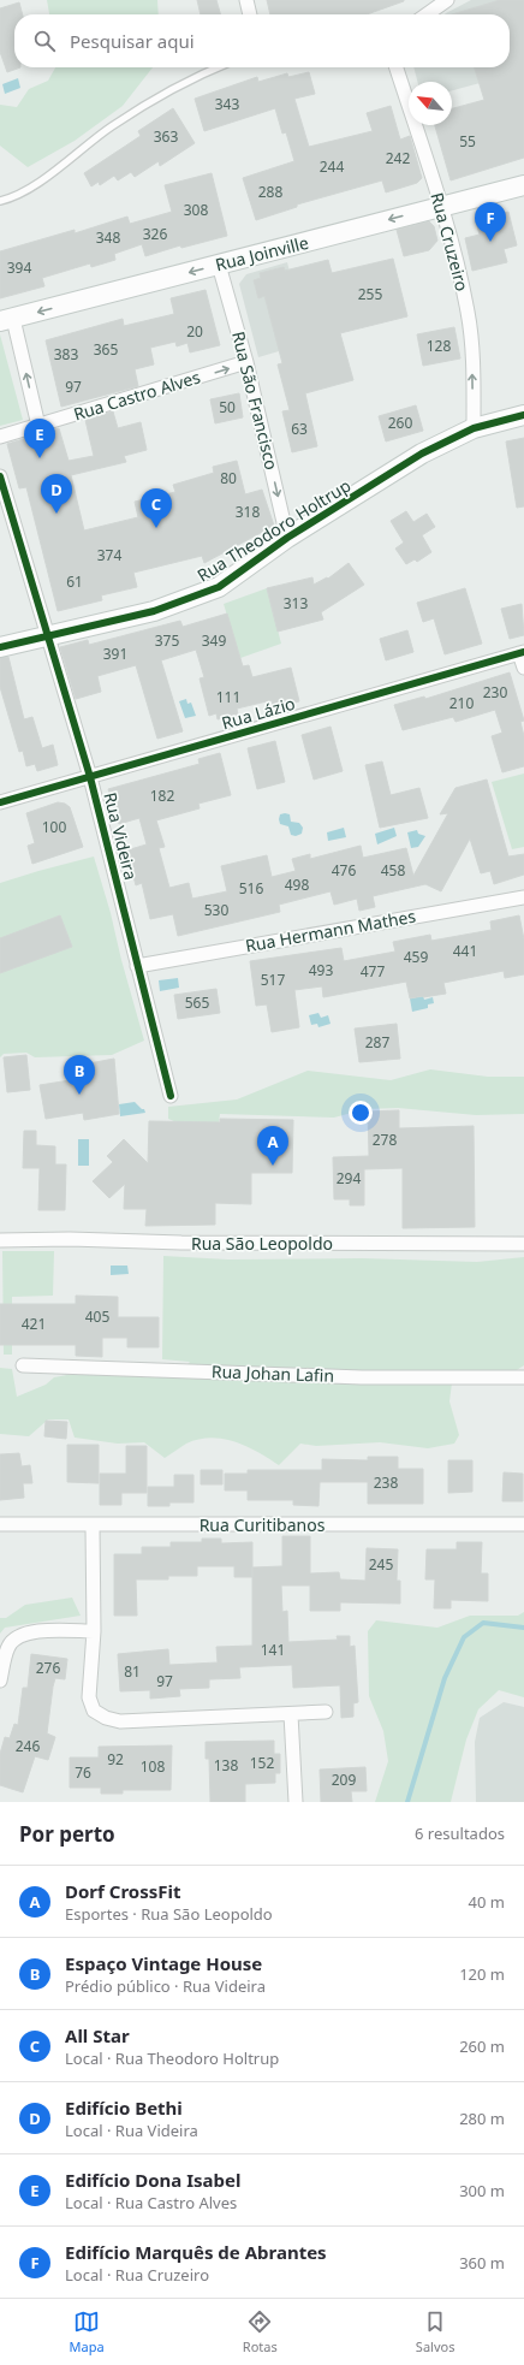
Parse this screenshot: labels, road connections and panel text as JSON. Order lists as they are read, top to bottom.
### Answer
{
  "streets": {
    "main road": ["Rua Joinville", "Rua Theodoro Holtrup"],
    "street": [
      "Rua Cruzeiro",
      "Rua Castro Alves",
      "Rua São Francisco",
      "Rua Lázio",
      "Rua Videira",
      "Rua Hermann Mathes",
      "Rua São Leopoldo",
      "Rua Johan Lafin",
      "Rua Curitibanos"
    ]
  },
  "crossings": [
    ["Rua Cruzeiro", "Rua Joinville"],
    ["Rua Cruzeiro", "Rua Theodoro Holtrup"],
    ["Rua Joinville", "Rua São Francisco"],
    ["Rua Castro Alves", "Rua São Francisco"],
    ["Rua São Francisco", "Rua Theodoro Holtrup"],
    ["Rua Theodoro Holtrup", "Rua Videira"],
    ["Rua Lázio", "Rua Videira"],
    ["Rua Videira", "Rua Hermann Mathes"]
  ],
  "one_way": [
    "Rua Cruzeiro",
    "Rua Joinville",
    "Rua Castro Alves",
    "Rua São Francisco"
  ],
  "house_numbers": [
    "343",
    "363",
    "55",
    "242",
    "244",
    "288",
    "308",
    "326",
    "348",
    "394",
    "255",
    "20",
    "128",
    "365",
    "383",
    "97",
    "50",
    "260",
    "63",
    "80",
    "318",
    "374",
    "61",
    "313",
    "375",
    "349",
    "391",
    "230",
    "111",
    "210",
    "182",
    "100",
    "476",
    "458",
    "498",
    "516",
    "530",
    "441",
    "459",
    "493",
    "477",
    "517",
    "565",
    "287",
    "278",
    "294",
    "405",
    "421",
    "238",
    "245",
    "141",
    "276",
    "81",
    "97",
    "246",
    "92",
    "152",
    "138",
    "108",
    "76",
    "209"
  ],
  "north": "top left",
  "page": {
    "search": "Pesquisar aqui",
    "pins": [
      "F",
      "E",
      "D",
      "C",
      "B",
      "A"
    ],
    "heading": ["Por perto", "6 resultados"],
    "list": [
      {
        "mark": "A",
        "name": "Dorf CrossFit",
        "note": "Esportes · Rua São Leopoldo",
        "value": "40 m"
      },
      {
        "mark": "B",
        "name": "Espaço Vintage House",
        "note": "Prédio público · Rua Videira",
        "value": "120 m"
      },
      {
        "mark": "C",
        "name": "All Star",
        "note": "Local · Rua Theodoro Holtrup",
        "value": "260 m"
      },
      {
        "mark": "D",
        "name": "Edifício Bethi",
        "note": "Local · Rua Videira",
        "value": "280 m"
      },
      {
        "mark": "E",
        "name": "Edifício Dona Isabel",
        "note": "Local · Rua Castro Alves",
        "value": "300 m"
      },
      {
        "mark": "F",
        "name": "Edifício Marquês de Abrantes",
        "note": "Local · Rua Cruzeiro",
        "value": "360 m"
      }
    ],
    "nav": ["Mapa", "Rotas", "Salvos"]
  }
}
